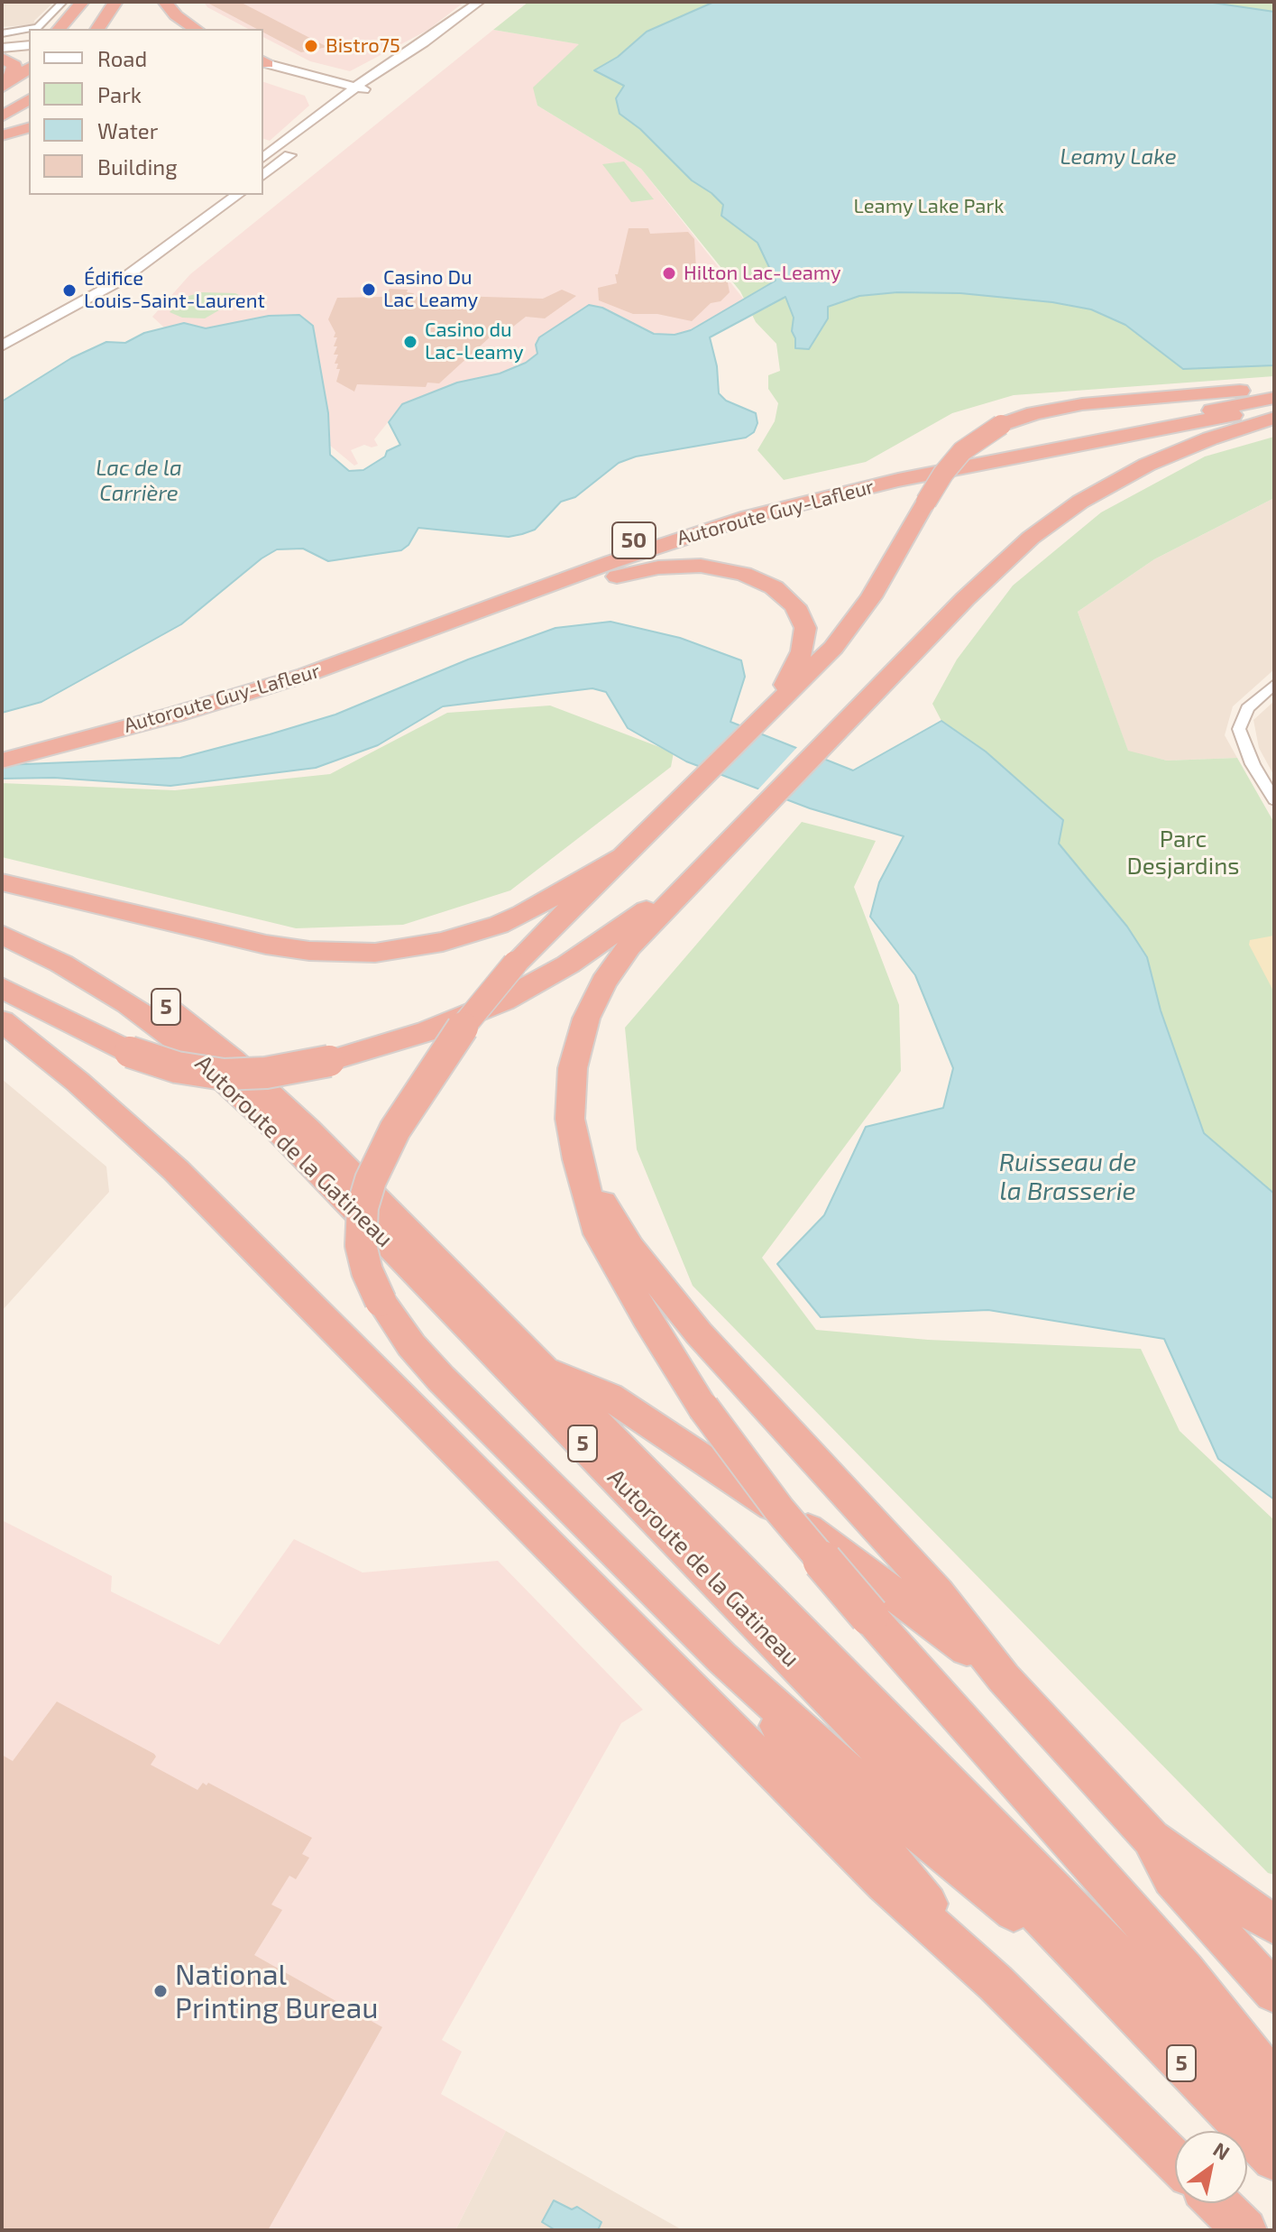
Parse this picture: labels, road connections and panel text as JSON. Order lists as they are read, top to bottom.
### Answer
{
  "streets": {
    "highway": [
      "Autoroute Guy-Lafleur",
      "50",
      "5",
      "Autoroute de la Gatineau"
    ]
  },
  "water": ["Leamy Lake", "Lac de la Carrière", "Ruisseau de la Brasserie"],
  "parks": ["Leamy Lake Park", "Parc Desjardins"],
  "places": [
    "Bistro75",
    "Hilton Lac-Leamy",
    "Casino Du Lac Leamy",
    "Édifice Louis-Saint-Laurent",
    "Casino du Lac-Leamy",
    "National Printing Bureau"
  ],
  "legend": [
    "Road",
    "Park",
    "Water",
    "Building"
  ],
  "north": "top right"
}
